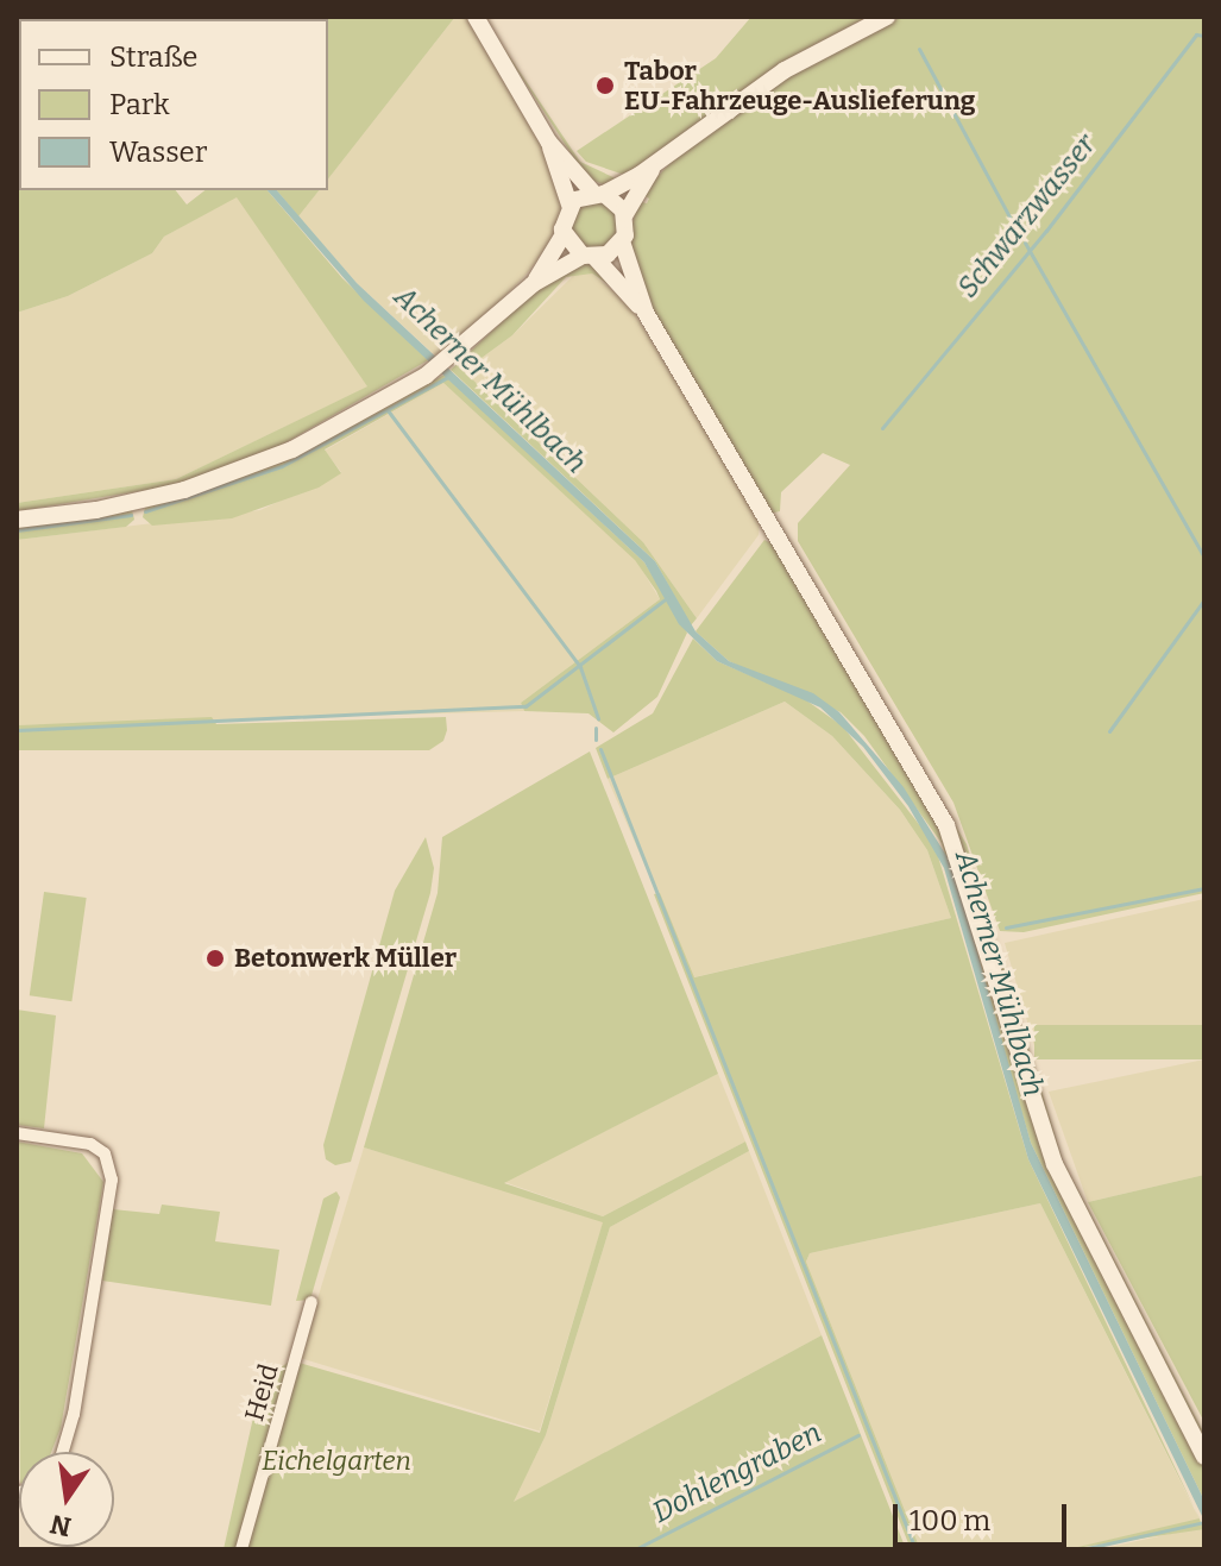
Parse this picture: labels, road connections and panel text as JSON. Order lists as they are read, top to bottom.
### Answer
{
  "streets": {
    "street": ["Heid"]
  },
  "water": ["Schwarzwasser", "Acherner Mühlbach", "Dohlengraben"],
  "parks": ["Eichelgarten"],
  "places": ["Tabor EU-Fahrzeuge-Auslieferung", "Betonwerk Müller"],
  "legend": ["Straße", "Park", "Wasser"],
  "scale_bar": "100 m",
  "north": "bottom"
}
